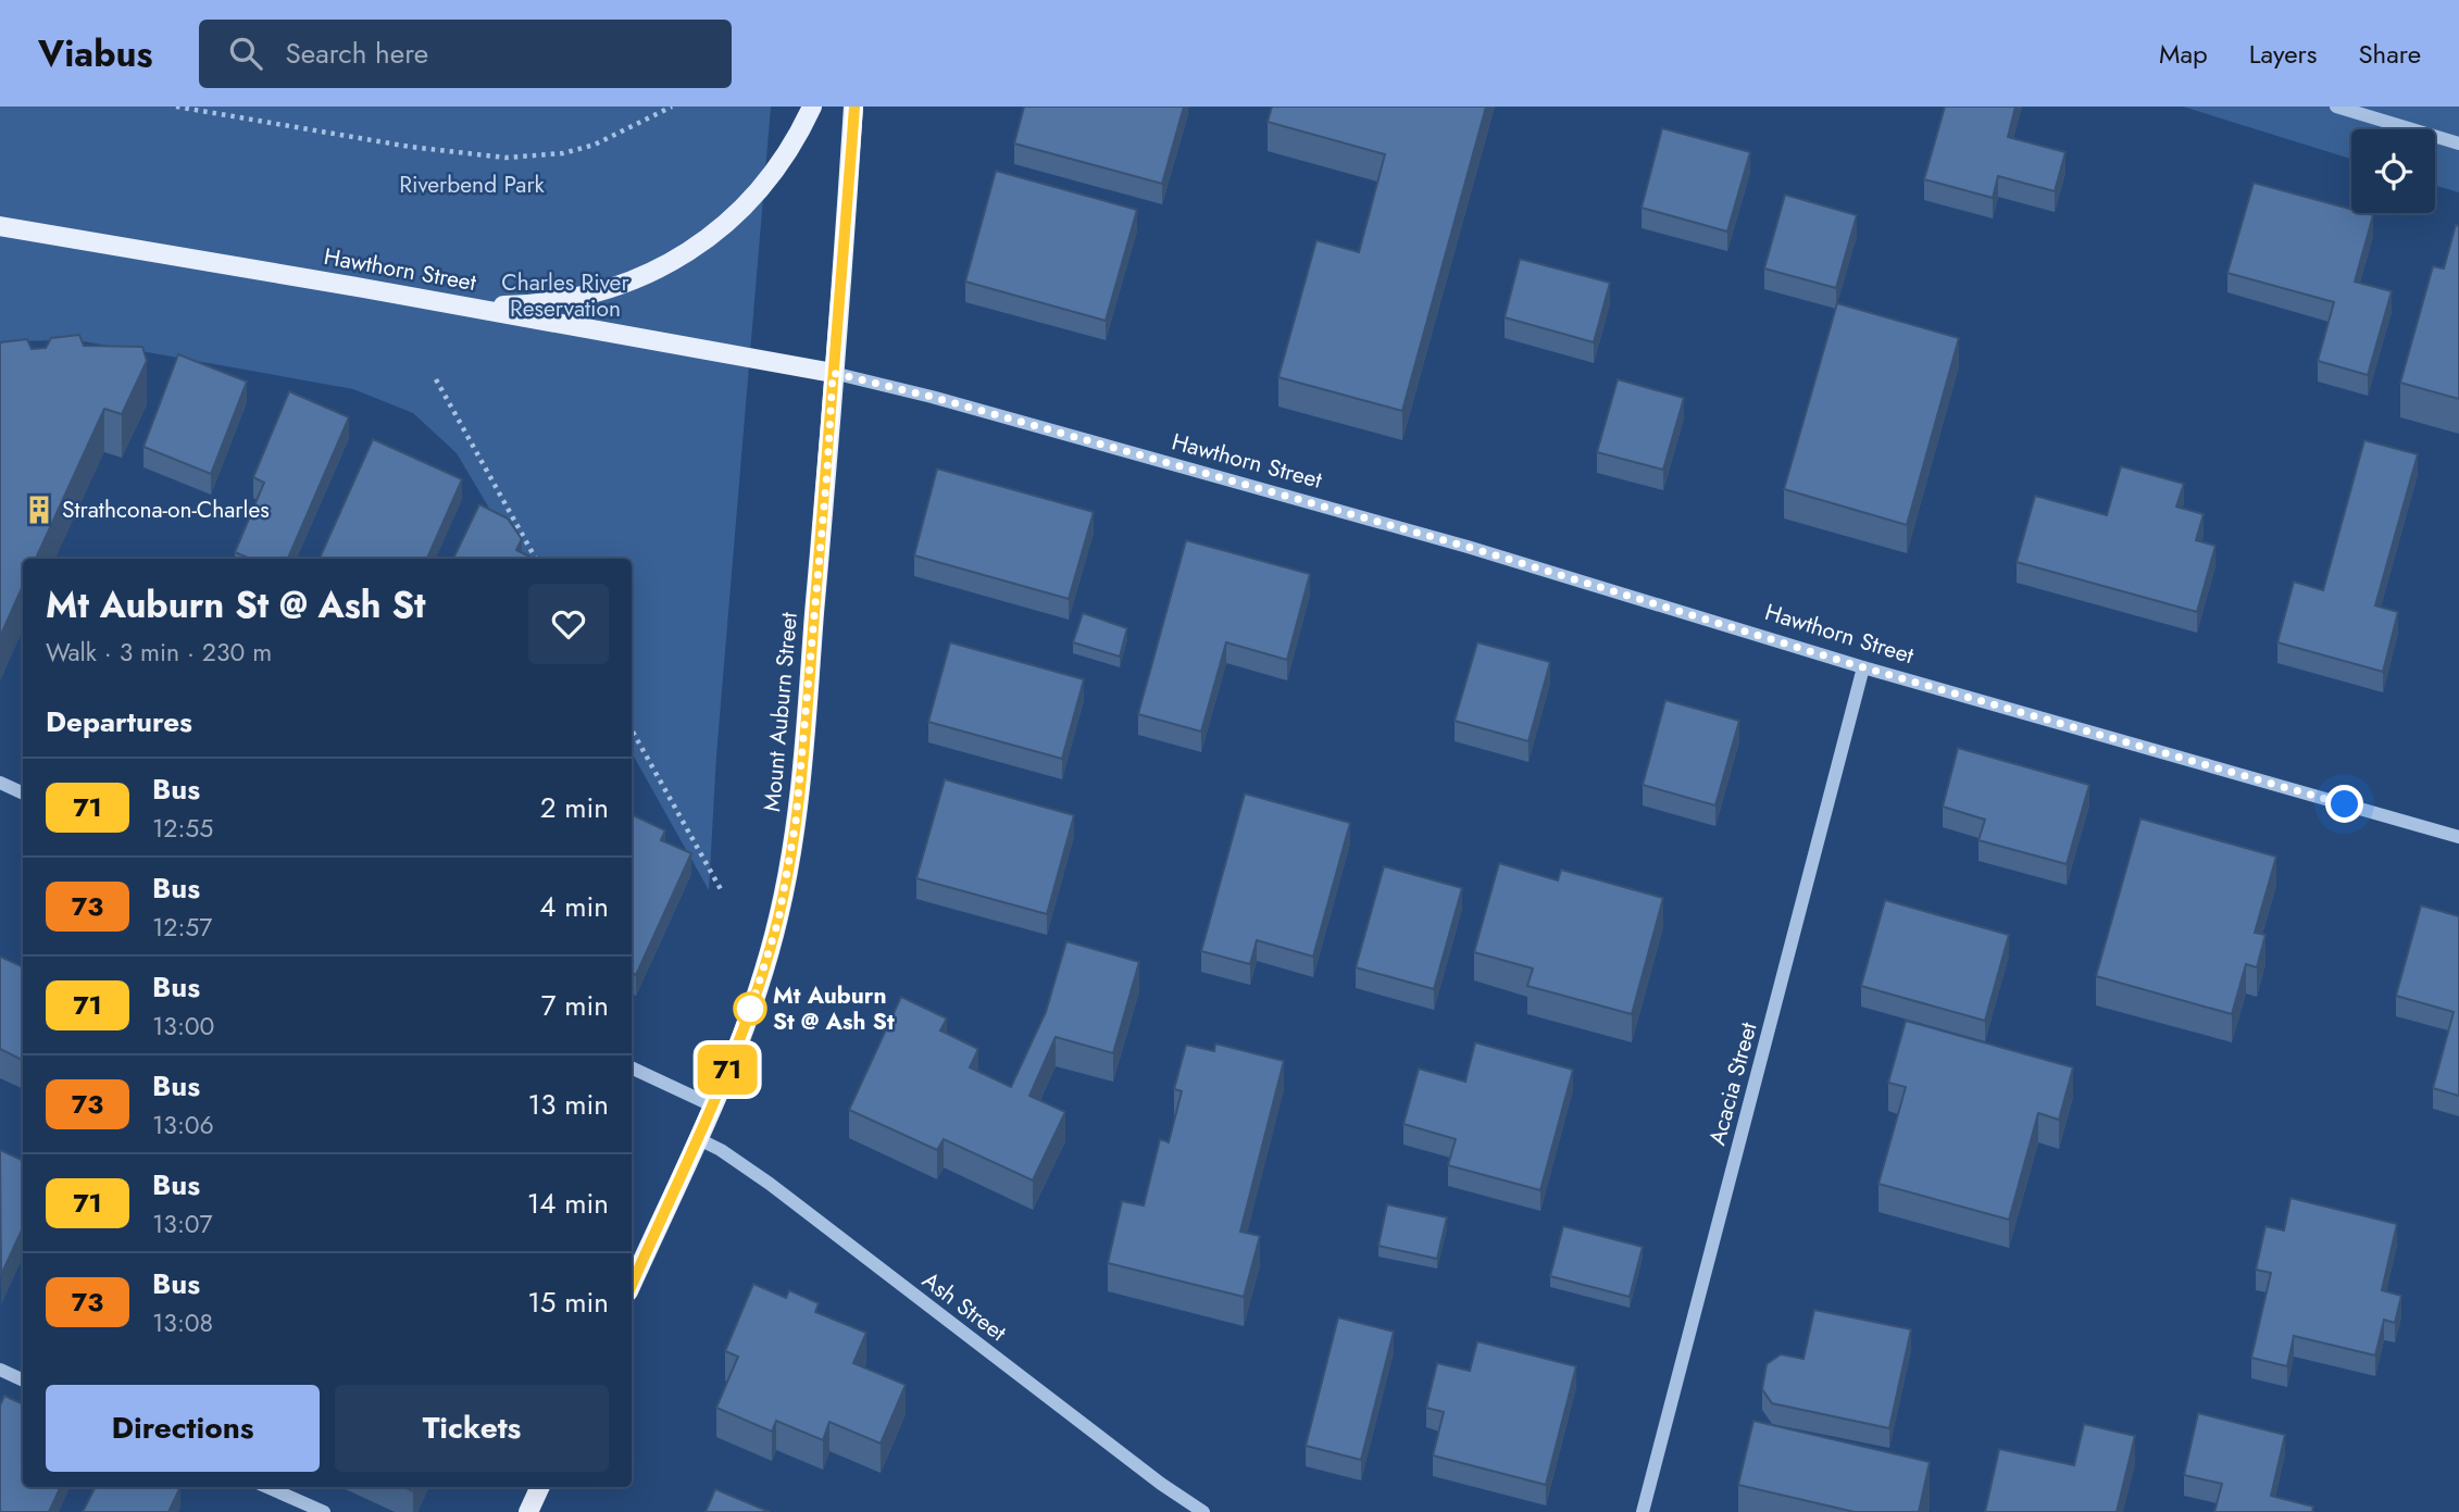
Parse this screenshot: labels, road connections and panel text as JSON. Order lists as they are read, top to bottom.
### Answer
{
  "streets": {
    "main road": ["Hawthorn Street", "Mount Auburn Street"],
    "street": ["Acacia Street", "Ash Street"]
  },
  "crossings": [
    ["Hawthorn Street", "Mount Auburn Street"],
    ["Hawthorn Street", "Acacia Street"],
    ["Mount Auburn Street", "Ash Street"]
  ],
  "parks": ["Riverbend Park", "Charles River Reservation"],
  "places": {
    "building": ["Strathcona-on-Charles"],
    "other": ["Mt Auburn St @ Ash St"]
  },
  "lines": ["bus line 71"],
  "page": {
    "header": "Viabus",
    "search": "Search here",
    "nav": ["Map", "Layers", "Share"],
    "on_map": "71",
    "heading": [
      ["Mt Auburn St @ Ash St", "Walk · 3 min · 230 m"],
      "Departures"
    ],
    "list": [
      {
        "mark": "71",
        "name": "Bus",
        "note": "12:55",
        "value": "2 min"
      },
      {
        "mark": "73",
        "name": "Bus",
        "note": "12:57",
        "value": "4 min"
      },
      {
        "mark": "71",
        "name": "Bus",
        "note": "13:00",
        "value": "7 min"
      },
      {
        "mark": "73",
        "name": "Bus",
        "note": "13:06",
        "value": "13 min"
      },
      {
        "mark": "71",
        "name": "Bus",
        "note": "13:07",
        "value": "14 min"
      },
      {
        "mark": "73",
        "name": "Bus",
        "note": "13:08",
        "value": "15 min"
      }
    ],
    "buttons": ["Directions", "Tickets"]
  }
}
